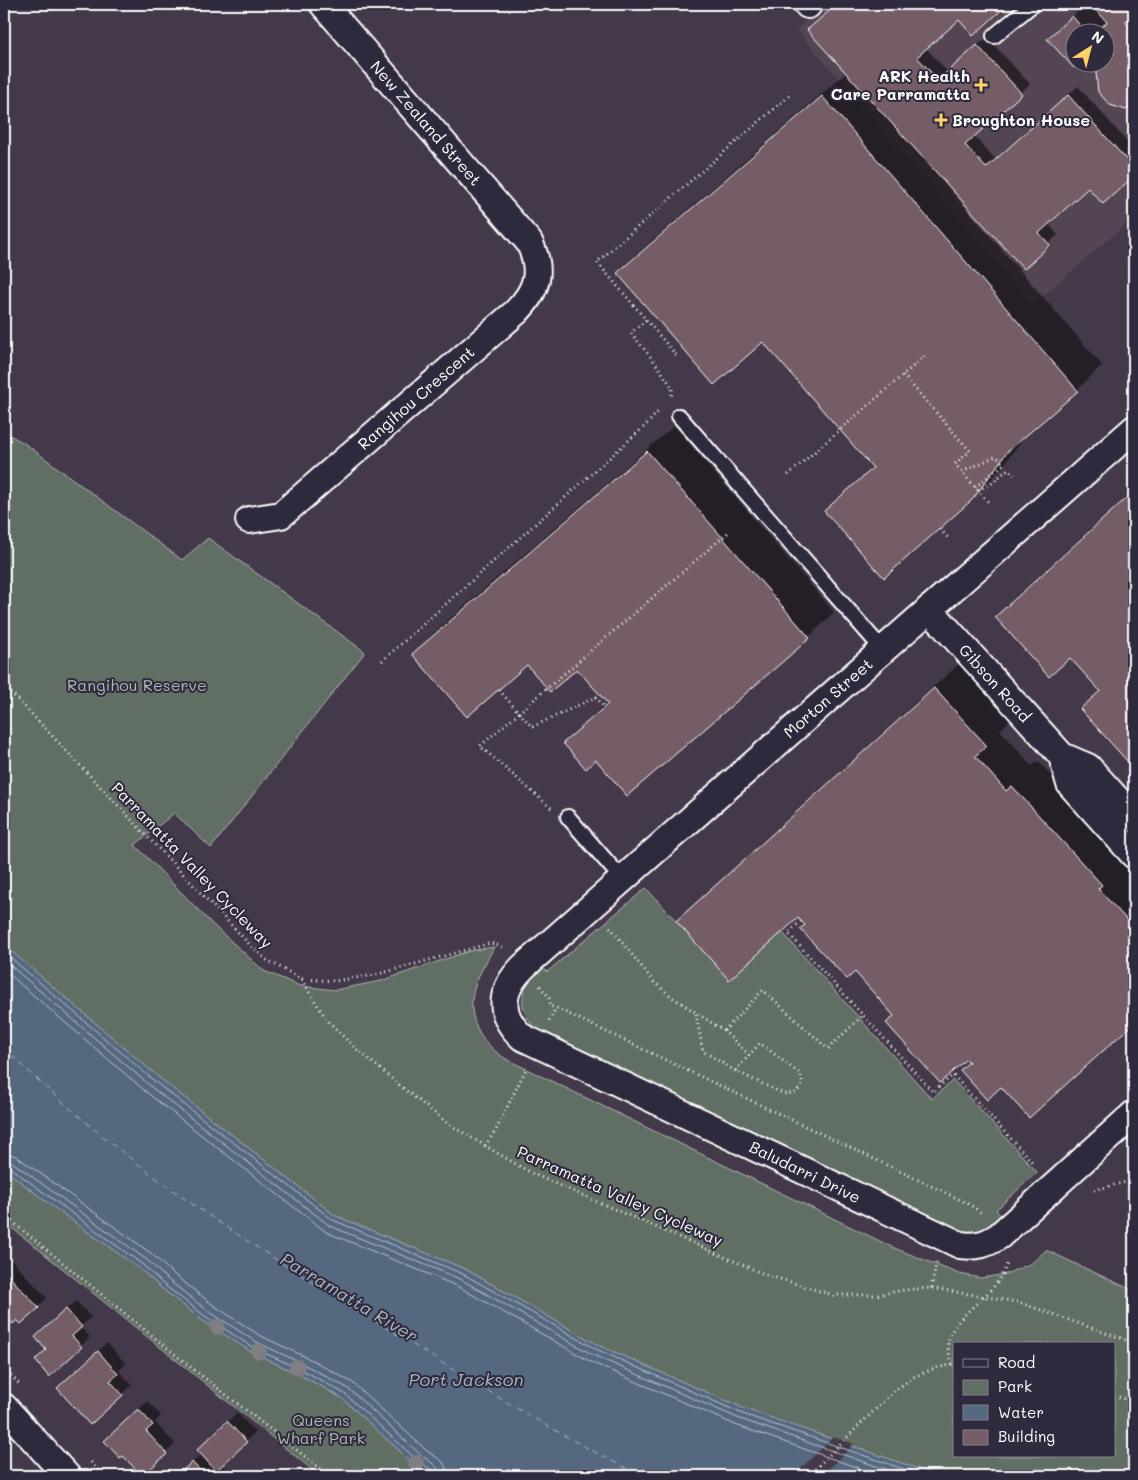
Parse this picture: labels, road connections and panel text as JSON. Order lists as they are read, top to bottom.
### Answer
{
  "streets": {
    "street": [
      "New Zealand Street",
      "Rangihou Crescent",
      "Gibson Road",
      "Morton Street",
      "Baludarri Drive"
    ],
    "path": ["Parramatta Valley Cycleway"]
  },
  "crossings": [
    ["New Zealand Street", "Rangihou Crescent"],
    ["Gibson Road", "Morton Street"],
    ["Morton Street", "Baludarri Drive"]
  ],
  "water": ["Parramatta River", "Port Jackson"],
  "parks": ["Rangihou Reserve", "Queens Wharf Park"],
  "places": {
    "health": ["ARK Health Care Parramatta", "Broughton House"]
  },
  "legend": [
    "Road",
    "Park",
    "Water",
    "Building"
  ],
  "north": "top right"
}
